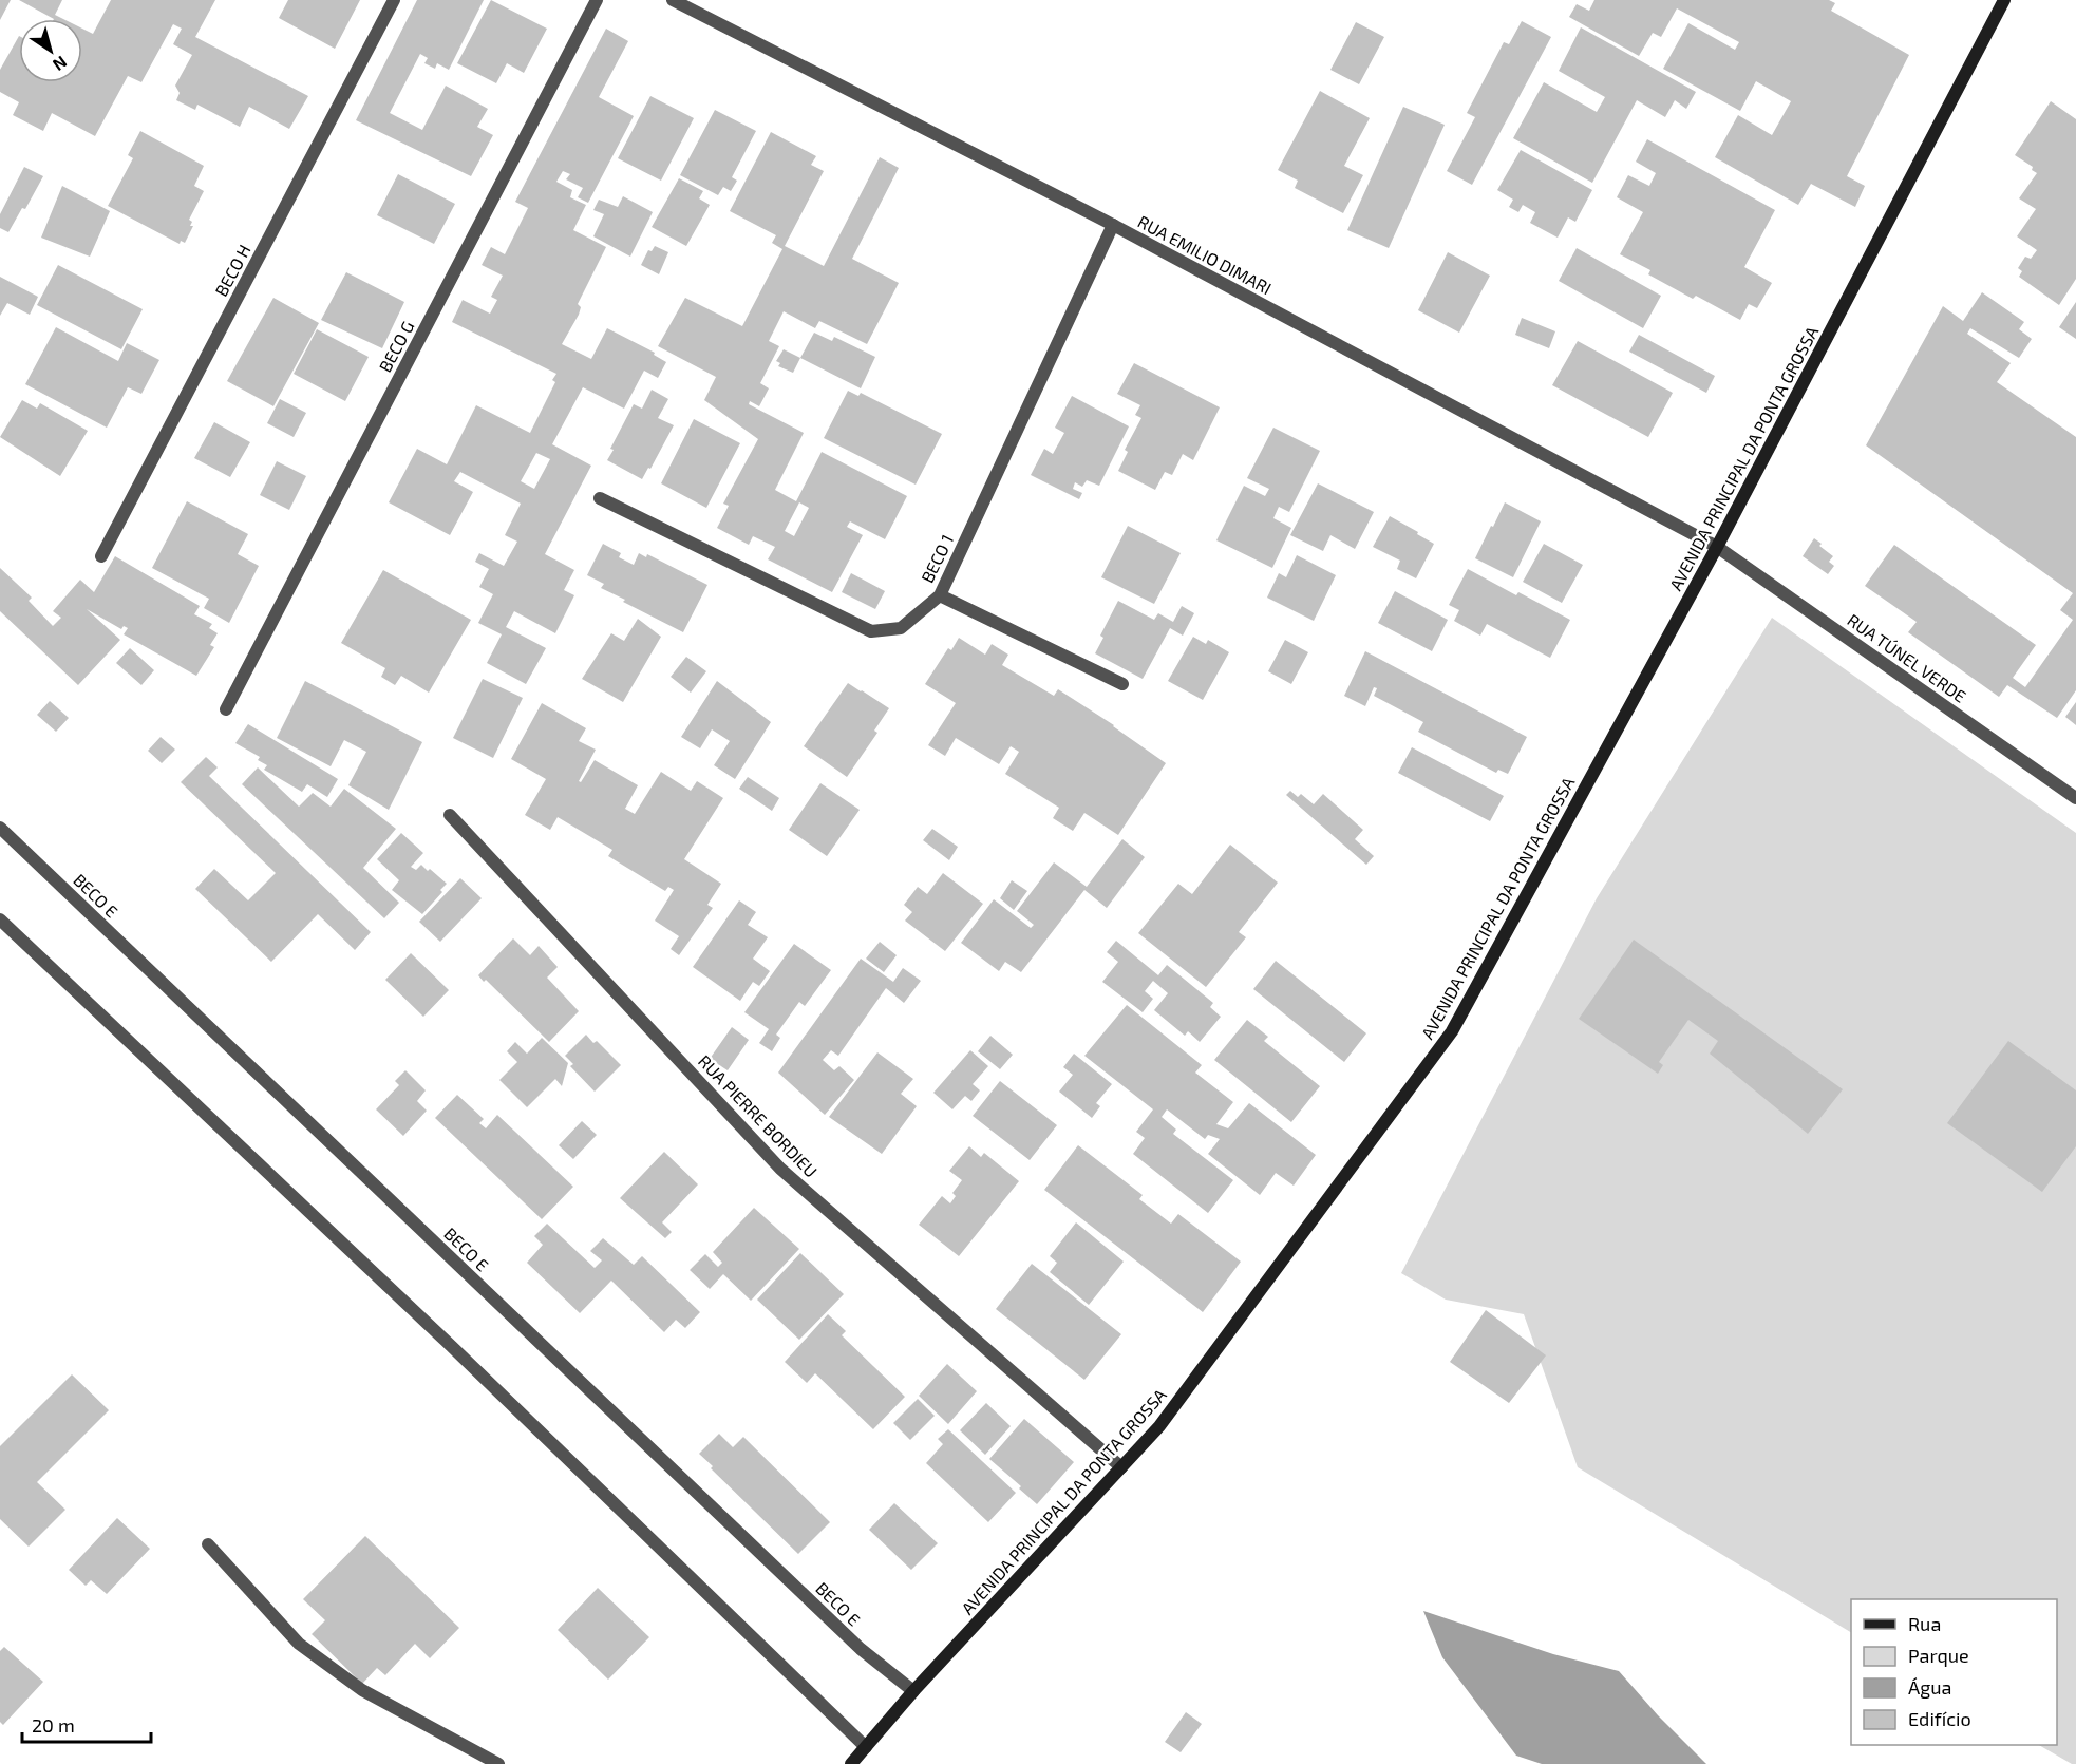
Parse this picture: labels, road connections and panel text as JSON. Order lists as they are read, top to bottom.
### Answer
{
  "streets": {
    "main road": ["AVENIDA PRINCIPAL DA PONTA GROSSA"],
    "street": [
      "RUA EMILIO DIMARI",
      "BECO H",
      "BECO G",
      "BECO 1",
      "RUA TÚNEL VERDE",
      "BECO E",
      "RUA PIERRE BORDIEU"
    ]
  },
  "crossings": [
    ["RUA EMILIO DIMARI", "AVENIDA PRINCIPAL DA PONTA GROSSA"],
    ["RUA EMILIO DIMARI", "BECO 1"],
    ["RUA EMILIO DIMARI", "RUA TÚNEL VERDE"],
    ["AVENIDA PRINCIPAL DA PONTA GROSSA", "RUA TÚNEL VERDE"],
    ["AVENIDA PRINCIPAL DA PONTA GROSSA", "BECO E"],
    ["AVENIDA PRINCIPAL DA PONTA GROSSA", "RUA PIERRE BORDIEU"]
  ],
  "legend": [
    "Rua",
    "Parque",
    "Água",
    "Edifício"
  ],
  "scale_bar": "20 m",
  "north": "bottom right"
}
